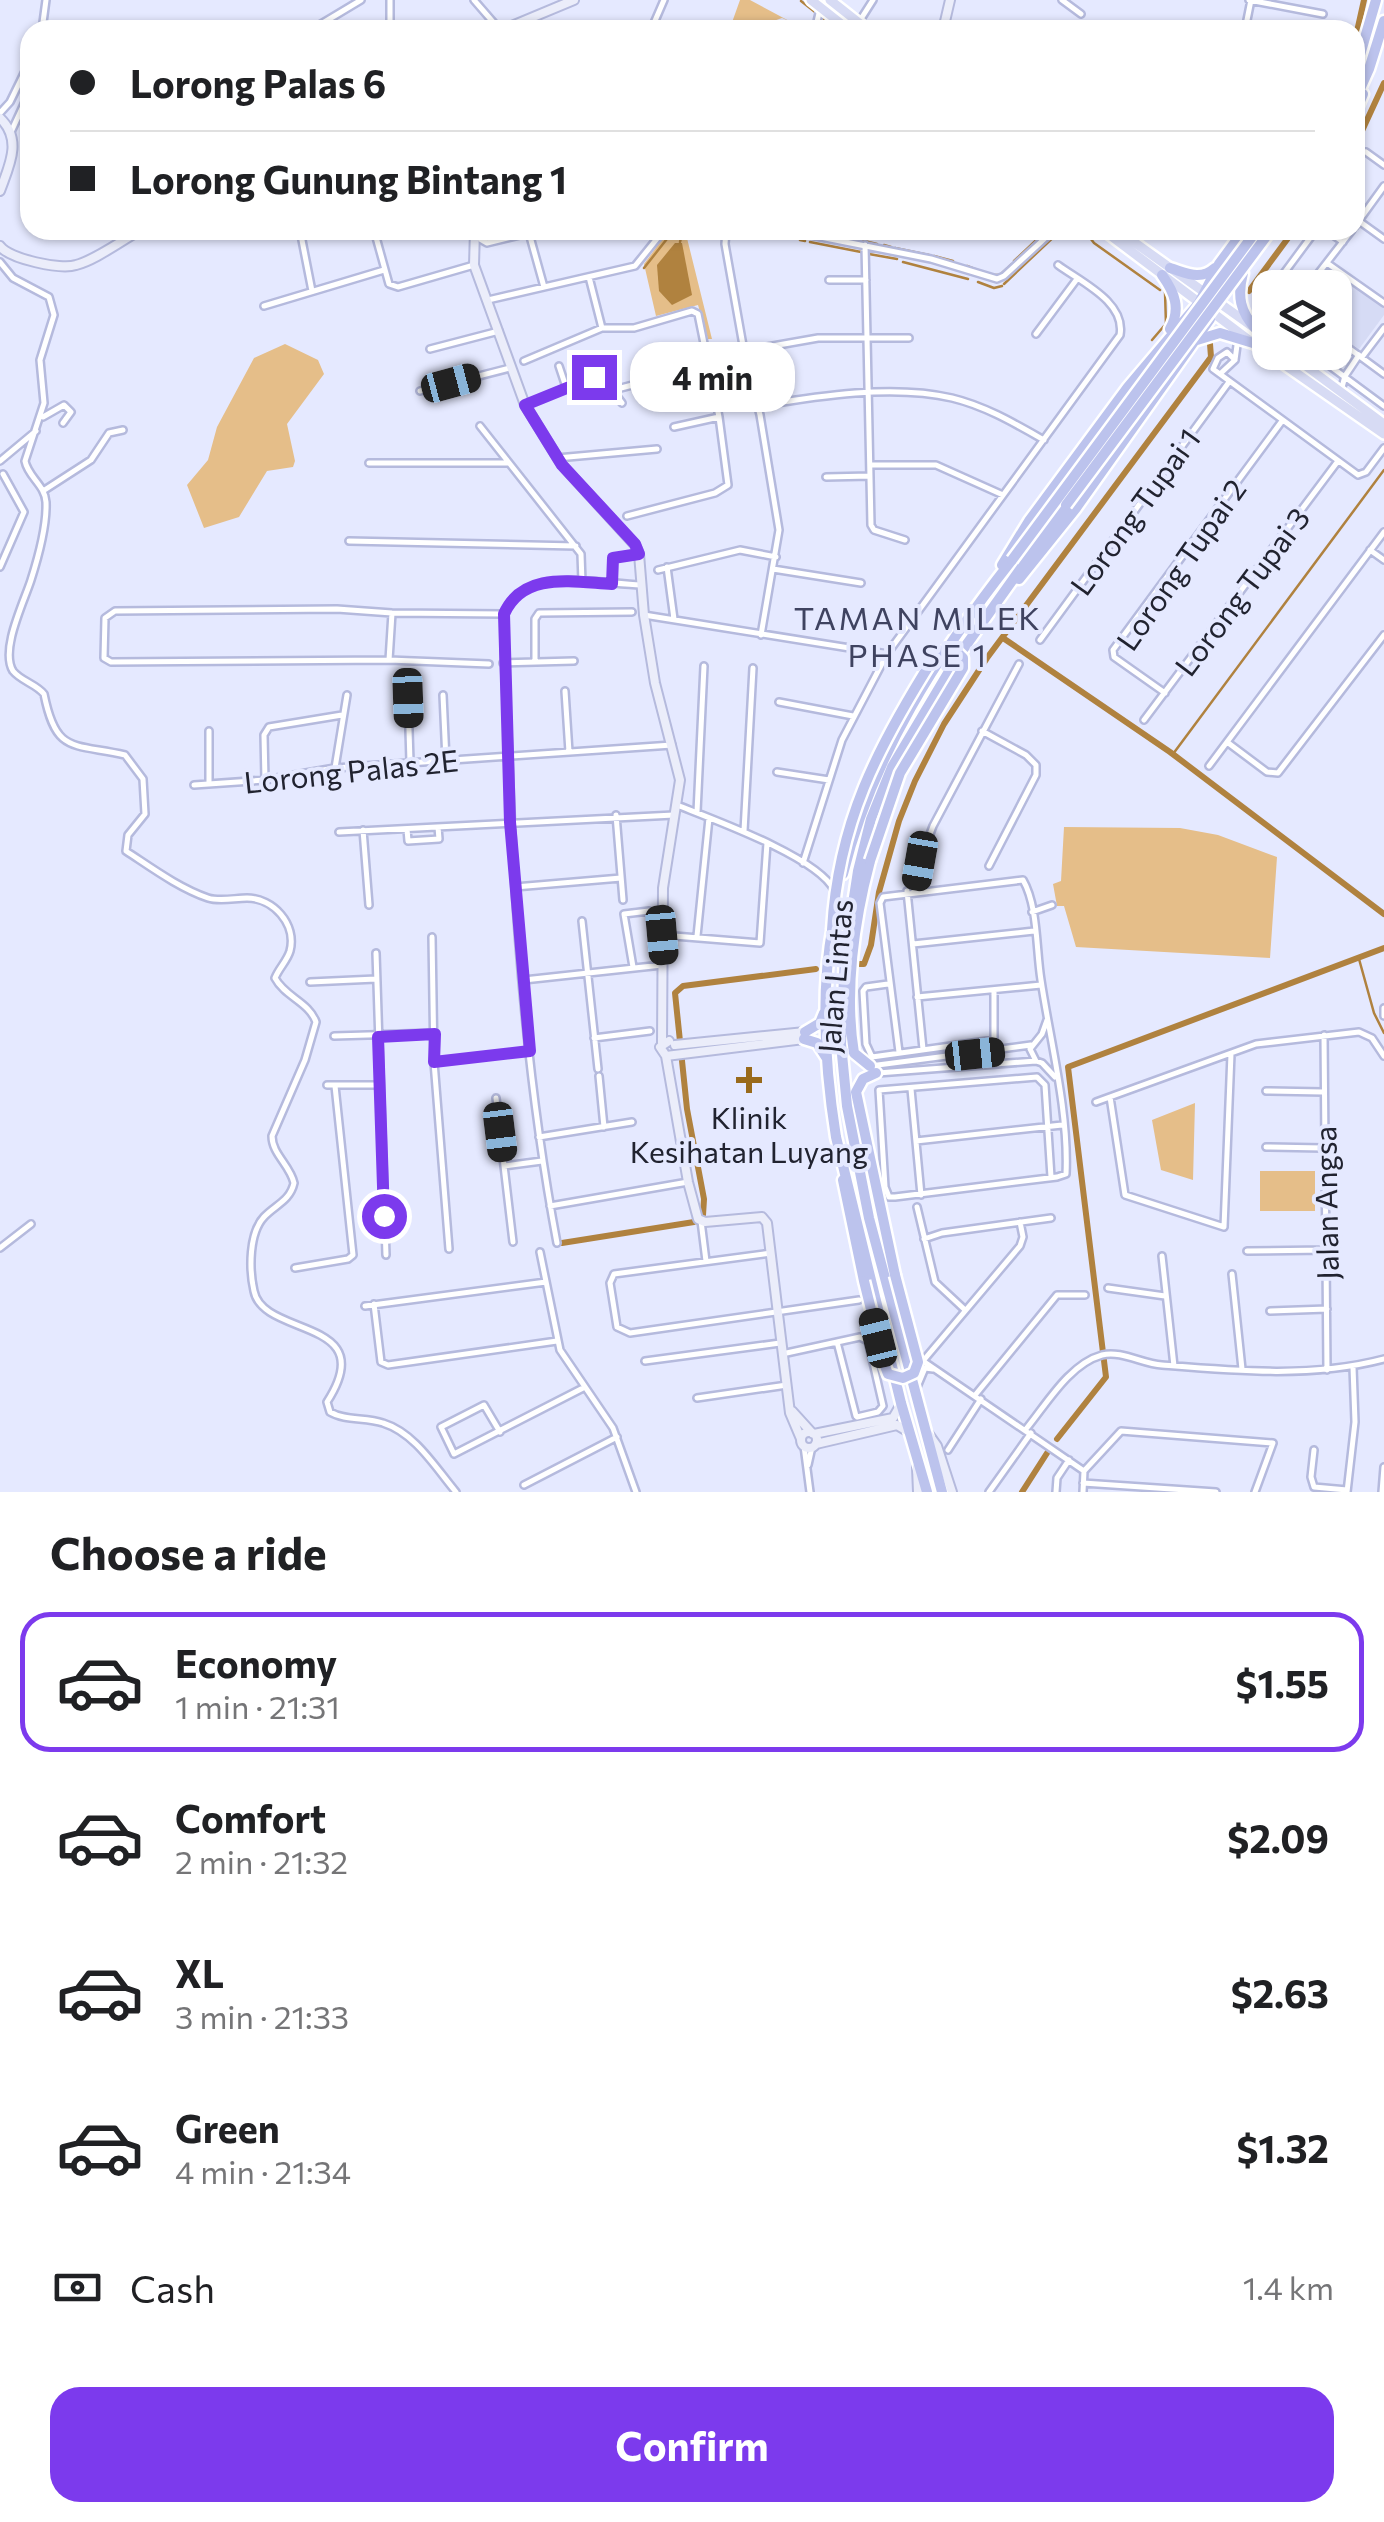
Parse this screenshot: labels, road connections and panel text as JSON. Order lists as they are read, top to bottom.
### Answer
{
  "streets": {
    "highway": ["Jalan Lintas"],
    "street": [
      "Lorong Tupai 1",
      "Lorong Tupai 2",
      "Lorong Tupai 3",
      "Lorong Palas 2E",
      "Jalan Angsa"
    ]
  },
  "crossings": [
    ["Lorong Tupai 2", "Lorong Tupai 3"]
  ],
  "districts": ["TAMAN MILEK PHASE 1"],
  "places": {
    "health": ["Klinik Kesihatan Luyang"]
  },
  "page": {
    "banner": ["Lorong Palas 6", "Lorong Gunung Bintang 1"],
    "bubble": "4 min",
    "heading": "Choose a ride",
    "list": [
      {
        "name": "Economy",
        "note": "1 min · 21:31",
        "value": "$1.55"
      },
      {
        "name": "Comfort",
        "note": "2 min · 21:32",
        "value": "$2.09"
      },
      {
        "name": "XL",
        "note": "3 min · 21:33",
        "value": "$2.63"
      },
      {
        "name": "Green",
        "note": "4 min · 21:34",
        "value": "$1.32"
      }
    ],
    "pay": ["Cash", "1.4 km"],
    "buttons": "Confirm"
  }
}
